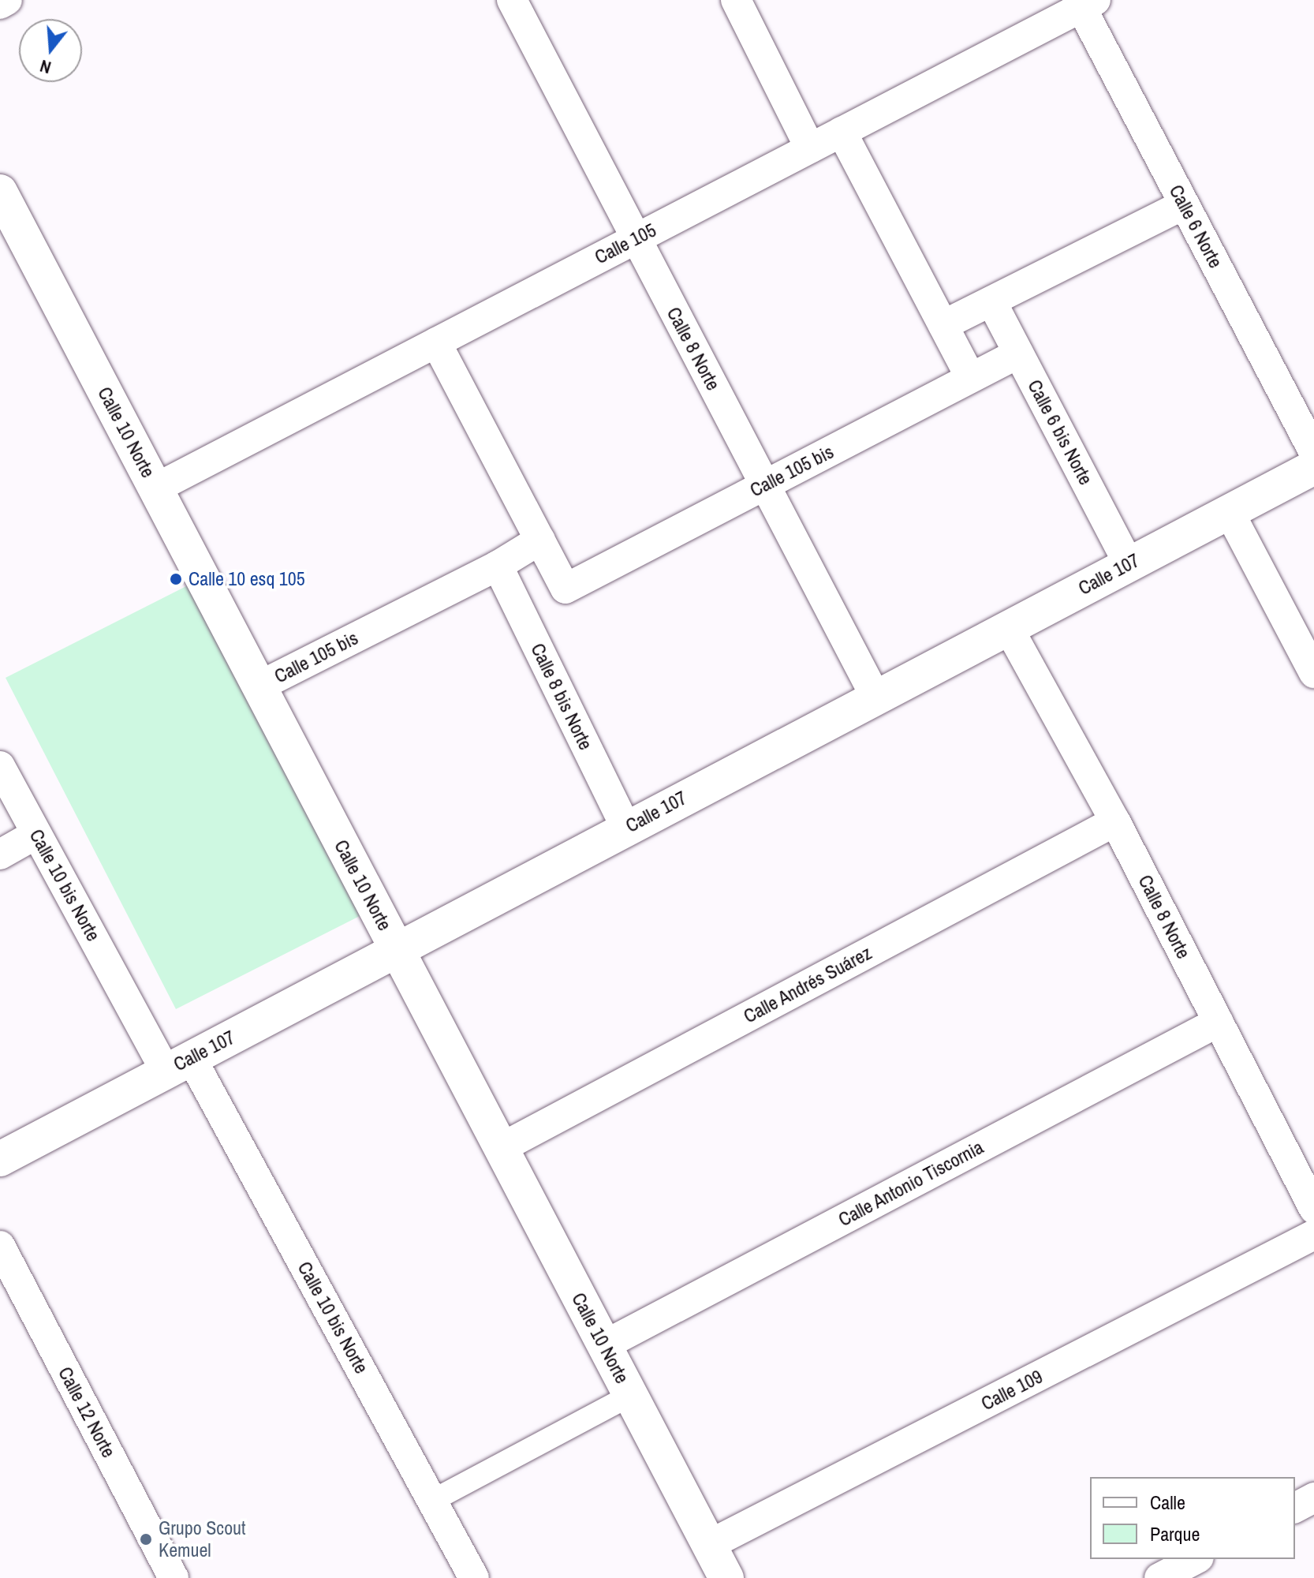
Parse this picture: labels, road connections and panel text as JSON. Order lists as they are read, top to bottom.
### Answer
{
  "streets": {
    "street": [
      "Calle 6 Norte",
      "Calle 105",
      "Calle 8 Norte",
      "Calle 10 Norte",
      "Calle 6 bis Norte",
      "Calle 105 bis",
      "Calle 107",
      "Calle 8 bis Norte",
      "Calle 10 bis Norte",
      "Calle Andrés Suárez",
      "Calle Antonio Tiscornia",
      "Calle 109",
      "Calle 12 Norte"
    ]
  },
  "crossings": [
    ["Calle 6 Norte", "Calle 105"],
    ["Calle 105", "Calle 8 Norte"],
    ["Calle 105", "Calle 10 Norte"],
    ["Calle 8 Norte", "Calle 105 bis"],
    ["Calle 8 Norte", "Calle 107"],
    ["Calle 8 Norte", "Calle Andrés Suárez"],
    ["Calle 8 Norte", "Calle Antonio Tiscornia"],
    ["Calle 10 Norte", "Calle 105 bis"],
    ["Calle 10 Norte", "Calle 107"],
    ["Calle 10 Norte", "Calle Andrés Suárez"],
    ["Calle 10 Norte", "Calle Antonio Tiscornia"],
    ["Calle 10 Norte", "Calle 109"],
    ["Calle 6 bis Norte", "Calle 105 bis"],
    ["Calle 6 bis Norte", "Calle 107"],
    ["Calle 105 bis", "Calle 8 bis Norte"],
    ["Calle 107", "Calle 8 bis Norte"],
    ["Calle 107", "Calle 10 bis Norte"]
  ],
  "places": ["Calle 10 esq 105", "Grupo Scout Kemuel"],
  "legend": ["Calle", "Parque"],
  "north": "bottom"
}
